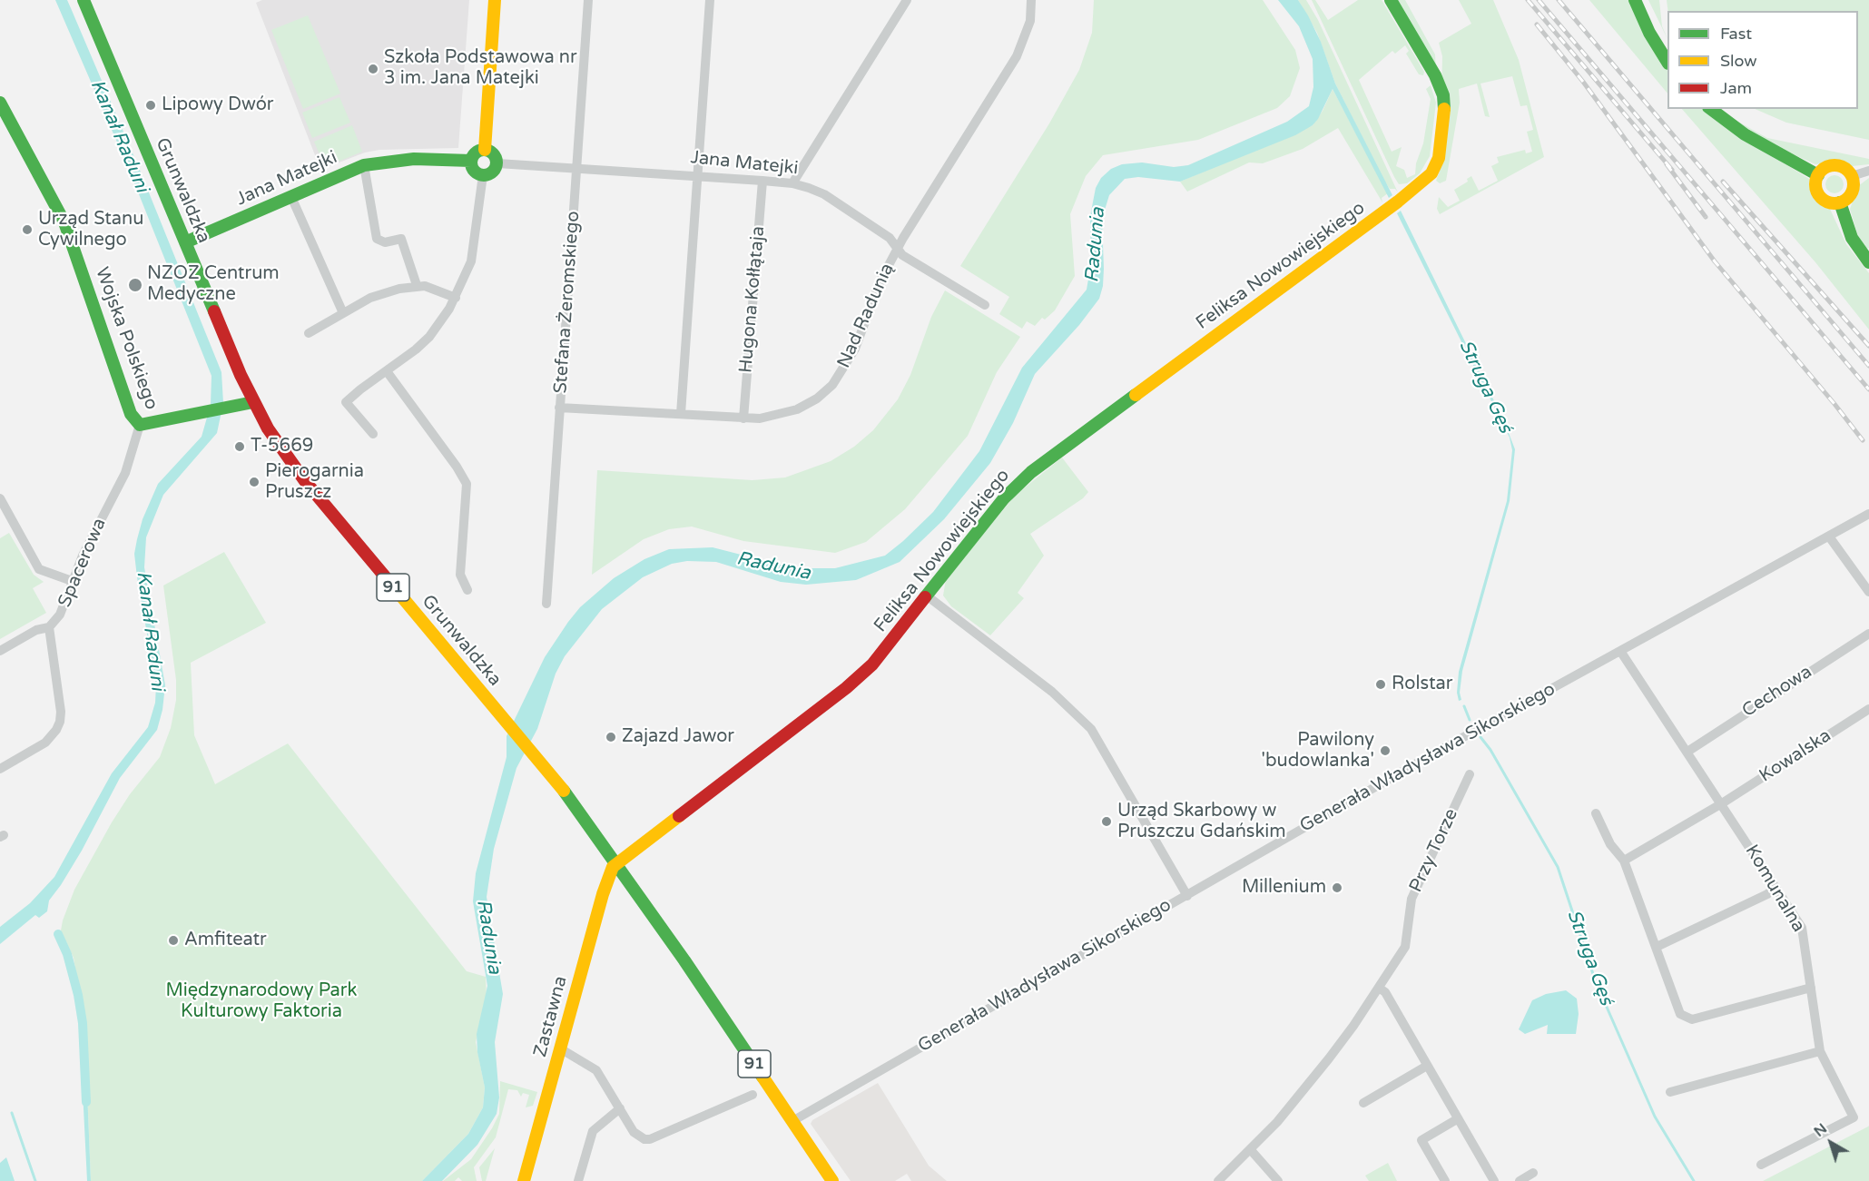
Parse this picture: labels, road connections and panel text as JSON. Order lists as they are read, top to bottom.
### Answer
{
  "streets": {
    "street": [
      "Jana Matejki",
      "Grunwaldzka",
      "Feliksa Nowowiejskiego",
      "Hugona Kołłątaja",
      "Stefana Żeromskiego",
      "Nad Radunią",
      "Wojska Polskiego",
      "Spacerowa",
      "91",
      "Cechowa",
      "Kowalska",
      "Generała Władysława Sikorskiego",
      "Przy Torze",
      "Komunalna",
      "Zastawna"
    ]
  },
  "crossings": [
    ["Jana Matejki", "Grunwaldzka"],
    ["Jana Matejki", "Hugona Kołłątaja"],
    ["Jana Matejki", "Stefana Żeromskiego"],
    ["Jana Matejki", "Nad Radunią"],
    ["Grunwaldzka", "Feliksa Nowowiejskiego"],
    ["Grunwaldzka", "Wojska Polskiego"],
    ["Grunwaldzka", "Generała Władysława Sikorskiego"],
    ["Grunwaldzka", "Zastawna"],
    ["Feliksa Nowowiejskiego", "Zastawna"],
    ["Hugona Kołłątaja", "Nad Radunią"],
    ["Stefana Żeromskiego", "Nad Radunią"],
    ["Wojska Polskiego", "Spacerowa"],
    ["Cechowa", "Komunalna"],
    ["Kowalska", "Komunalna"],
    ["Generała Władysława Sikorskiego", "Komunalna"]
  ],
  "water": ["Kanał Raduni", "Radunia", "Struga Gęś"],
  "parks": ["Międzynarodowy Park Kulturowy Faktoria"],
  "places": [
    "Szkoła Podstawowa nr 3 im. Jana Matejki",
    "Lipowy Dwór",
    "Urząd Stanu Cywilnego",
    "NZOZ Centrum Medyczne",
    "T-5669",
    "Pierogarnia Pruszcz",
    "Rolstar",
    "Zajazd Jawor",
    "Pawilony 'budowlanka'",
    "Urząd Skarbowy w Pruszczu Gdańskim",
    "Millenium",
    "Amfiteatr"
  ],
  "legend": ["Fast", "Slow", "Jam"],
  "north": "top left"
}
